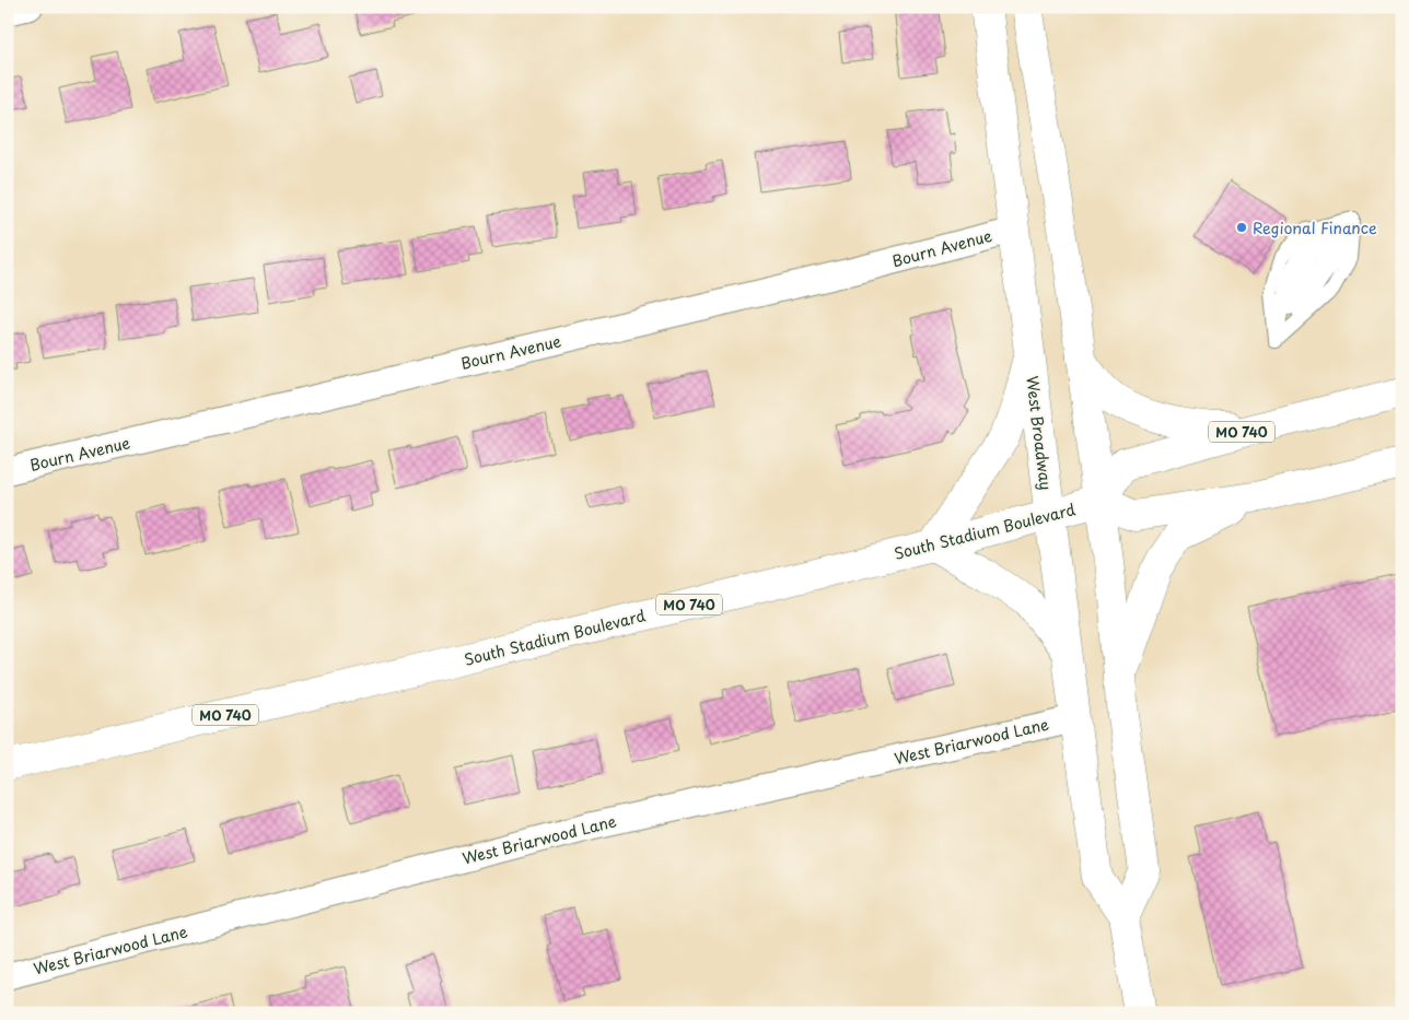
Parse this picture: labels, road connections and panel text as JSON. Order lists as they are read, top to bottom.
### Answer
{
  "streets": {
    "main road": ["MO 740", "West Broadway", "South Stadium Boulevard"],
    "street": ["Bourn Avenue", "West Briarwood Lane"]
  },
  "crossings": [
    ["Bourn Avenue", "West Broadway"],
    ["MO 740", "South Stadium Boulevard"],
    ["West Broadway", "South Stadium Boulevard"],
    ["West Broadway", "West Briarwood Lane"]
  ],
  "places": ["Regional Finance"]
}
